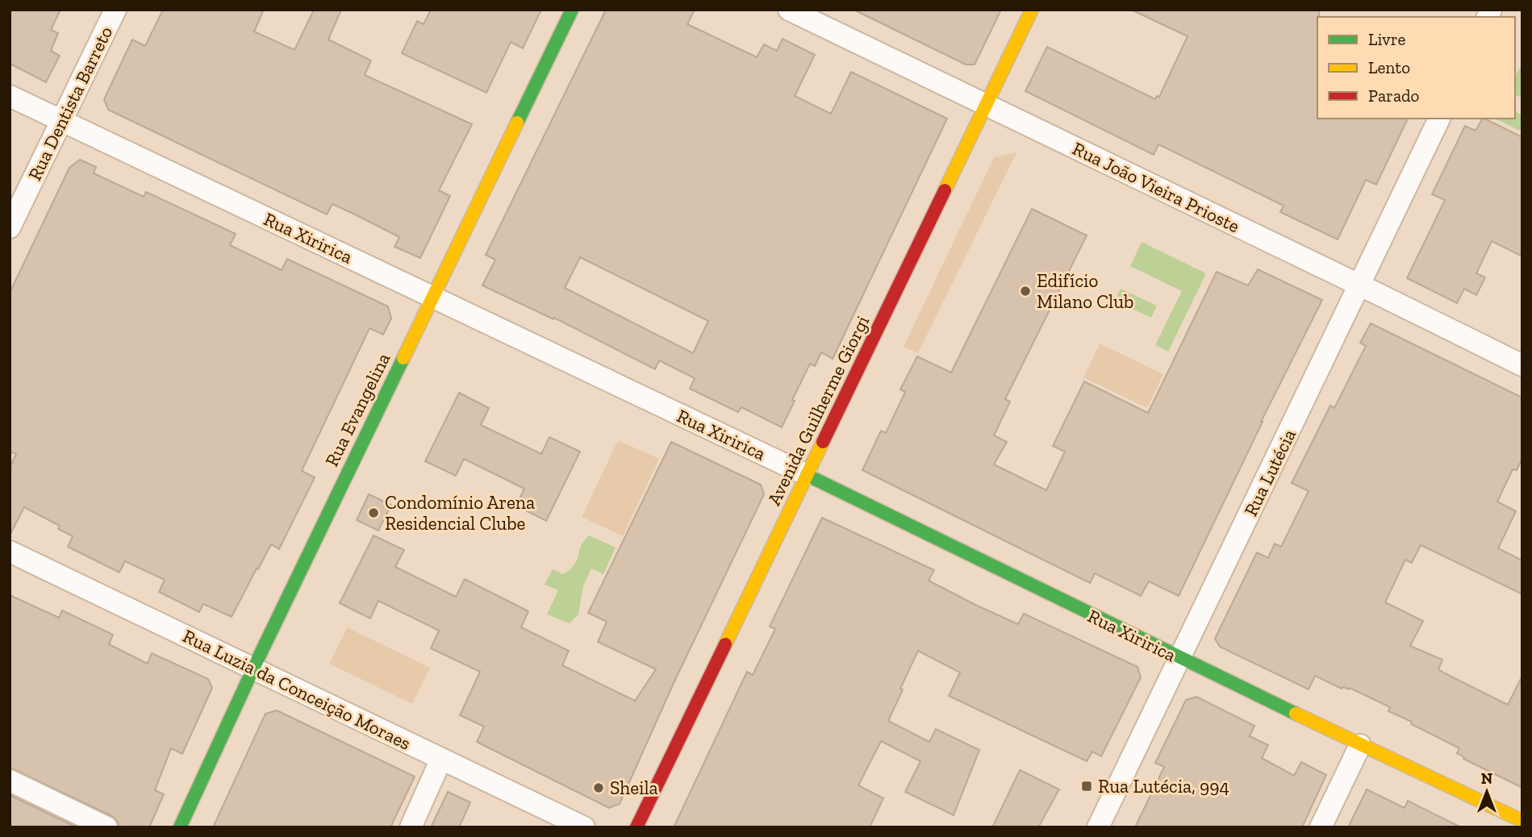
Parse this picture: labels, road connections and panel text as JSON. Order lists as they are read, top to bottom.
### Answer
{
  "streets": {
    "street": [
      "Rua Dentista Barreto",
      "Rua João Vieira Prioste",
      "Rua Xiririca",
      "Rua Evangelina",
      "Avenida Guilherme Giorgi",
      "Rua Lutécia",
      "Rua Luzia da Conceição Moraes"
    ]
  },
  "crossings": [
    ["Rua Dentista Barreto", "Rua Xiririca"],
    ["Rua João Vieira Prioste", "Avenida Guilherme Giorgi"],
    ["Rua João Vieira Prioste", "Rua Lutécia"],
    ["Rua Xiririca", "Rua Evangelina"],
    ["Rua Xiririca", "Avenida Guilherme Giorgi"],
    ["Rua Xiririca", "Rua Lutécia"],
    ["Rua Evangelina", "Rua Luzia da Conceição Moraes"]
  ],
  "places": {
    "other": ["Edifício Milano Club", "Condomínio Arena Residencial Clube", "Sheila"],
    "transit": ["Rua Lutécia, 994"]
  },
  "legend": ["Livre", "Lento", "Parado"],
  "north": "top"
}
